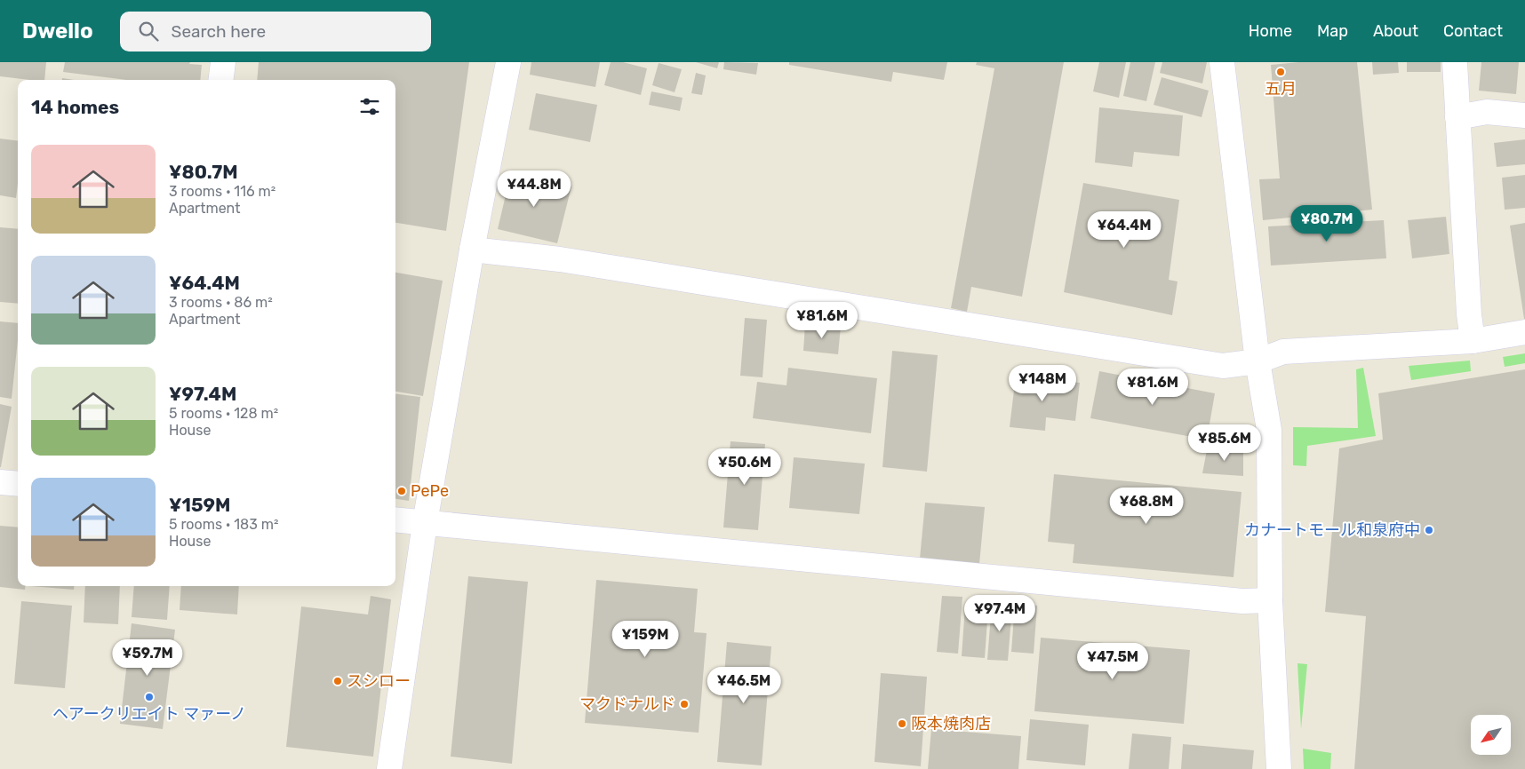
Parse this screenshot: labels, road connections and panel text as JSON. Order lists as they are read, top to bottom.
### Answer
{
  "places": [
    "五月",
    "PePe",
    "カナートモール和泉府中",
    "スシロー",
    "ヘアークリエイト マァーノ",
    "マクドナルド",
    "阪本焼肉店"
  ],
  "north": "bottom left",
  "page": {
    "header": "Dwello",
    "search": "Search here",
    "nav": [
      "Home",
      "Map",
      "About",
      "Contact"
    ],
    "heading": "14 homes",
    "list": [
      {
        "name": "¥80.7M",
        "note": "3 rooms · 116 m² · Apartment"
      },
      {
        "name": "¥64.4M",
        "note": "3 rooms · 86 m² · Apartment"
      },
      {
        "name": "¥97.4M",
        "note": "5 rooms · 128 m² · House"
      },
      {
        "name": "¥159M",
        "note": "5 rooms · 183 m² · House"
      }
    ],
    "price": [
      "¥44.8M",
      "¥80.7M",
      "¥64.4M",
      "¥81.6M",
      "¥148M",
      "¥81.6M",
      "¥85.6M",
      "¥50.6M",
      "¥68.8M",
      "¥97.4M",
      "¥159M",
      "¥59.7M",
      "¥47.5M",
      "¥46.5M"
    ]
  }
}
